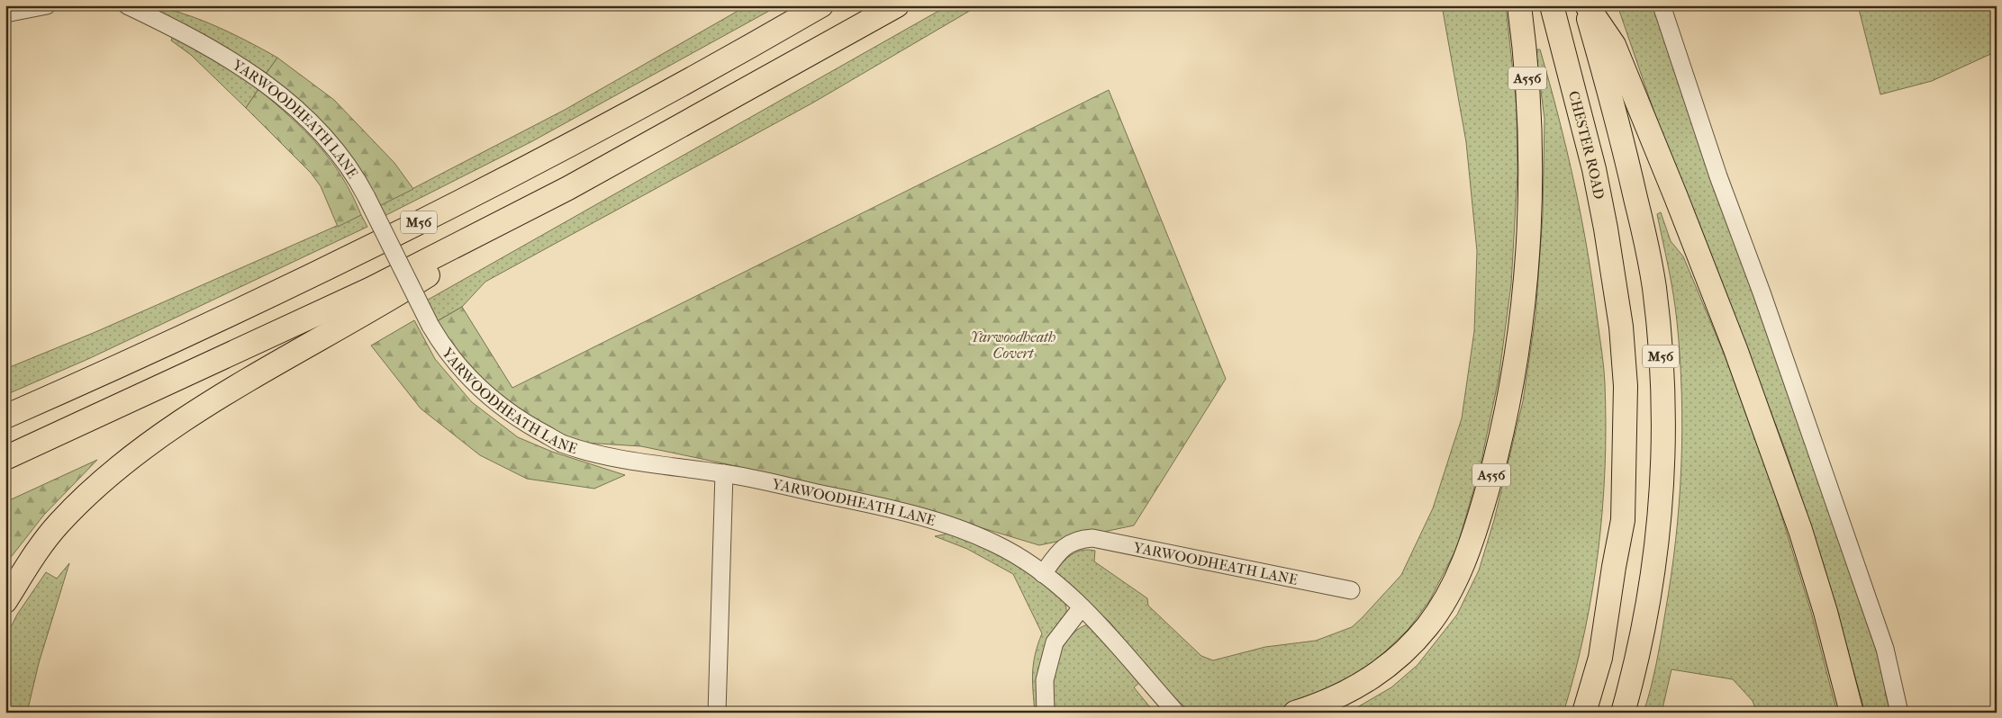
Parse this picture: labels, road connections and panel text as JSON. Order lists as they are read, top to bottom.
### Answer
{
  "streets": {
    "highway": ["A556", "CHESTER ROAD", "M56"],
    "street": ["YARWOODHEATH LANE"]
  },
  "crossings": [
    ["CHESTER ROAD", "M56"]
  ],
  "parks": ["Yarwoodheath Covert"]
}
